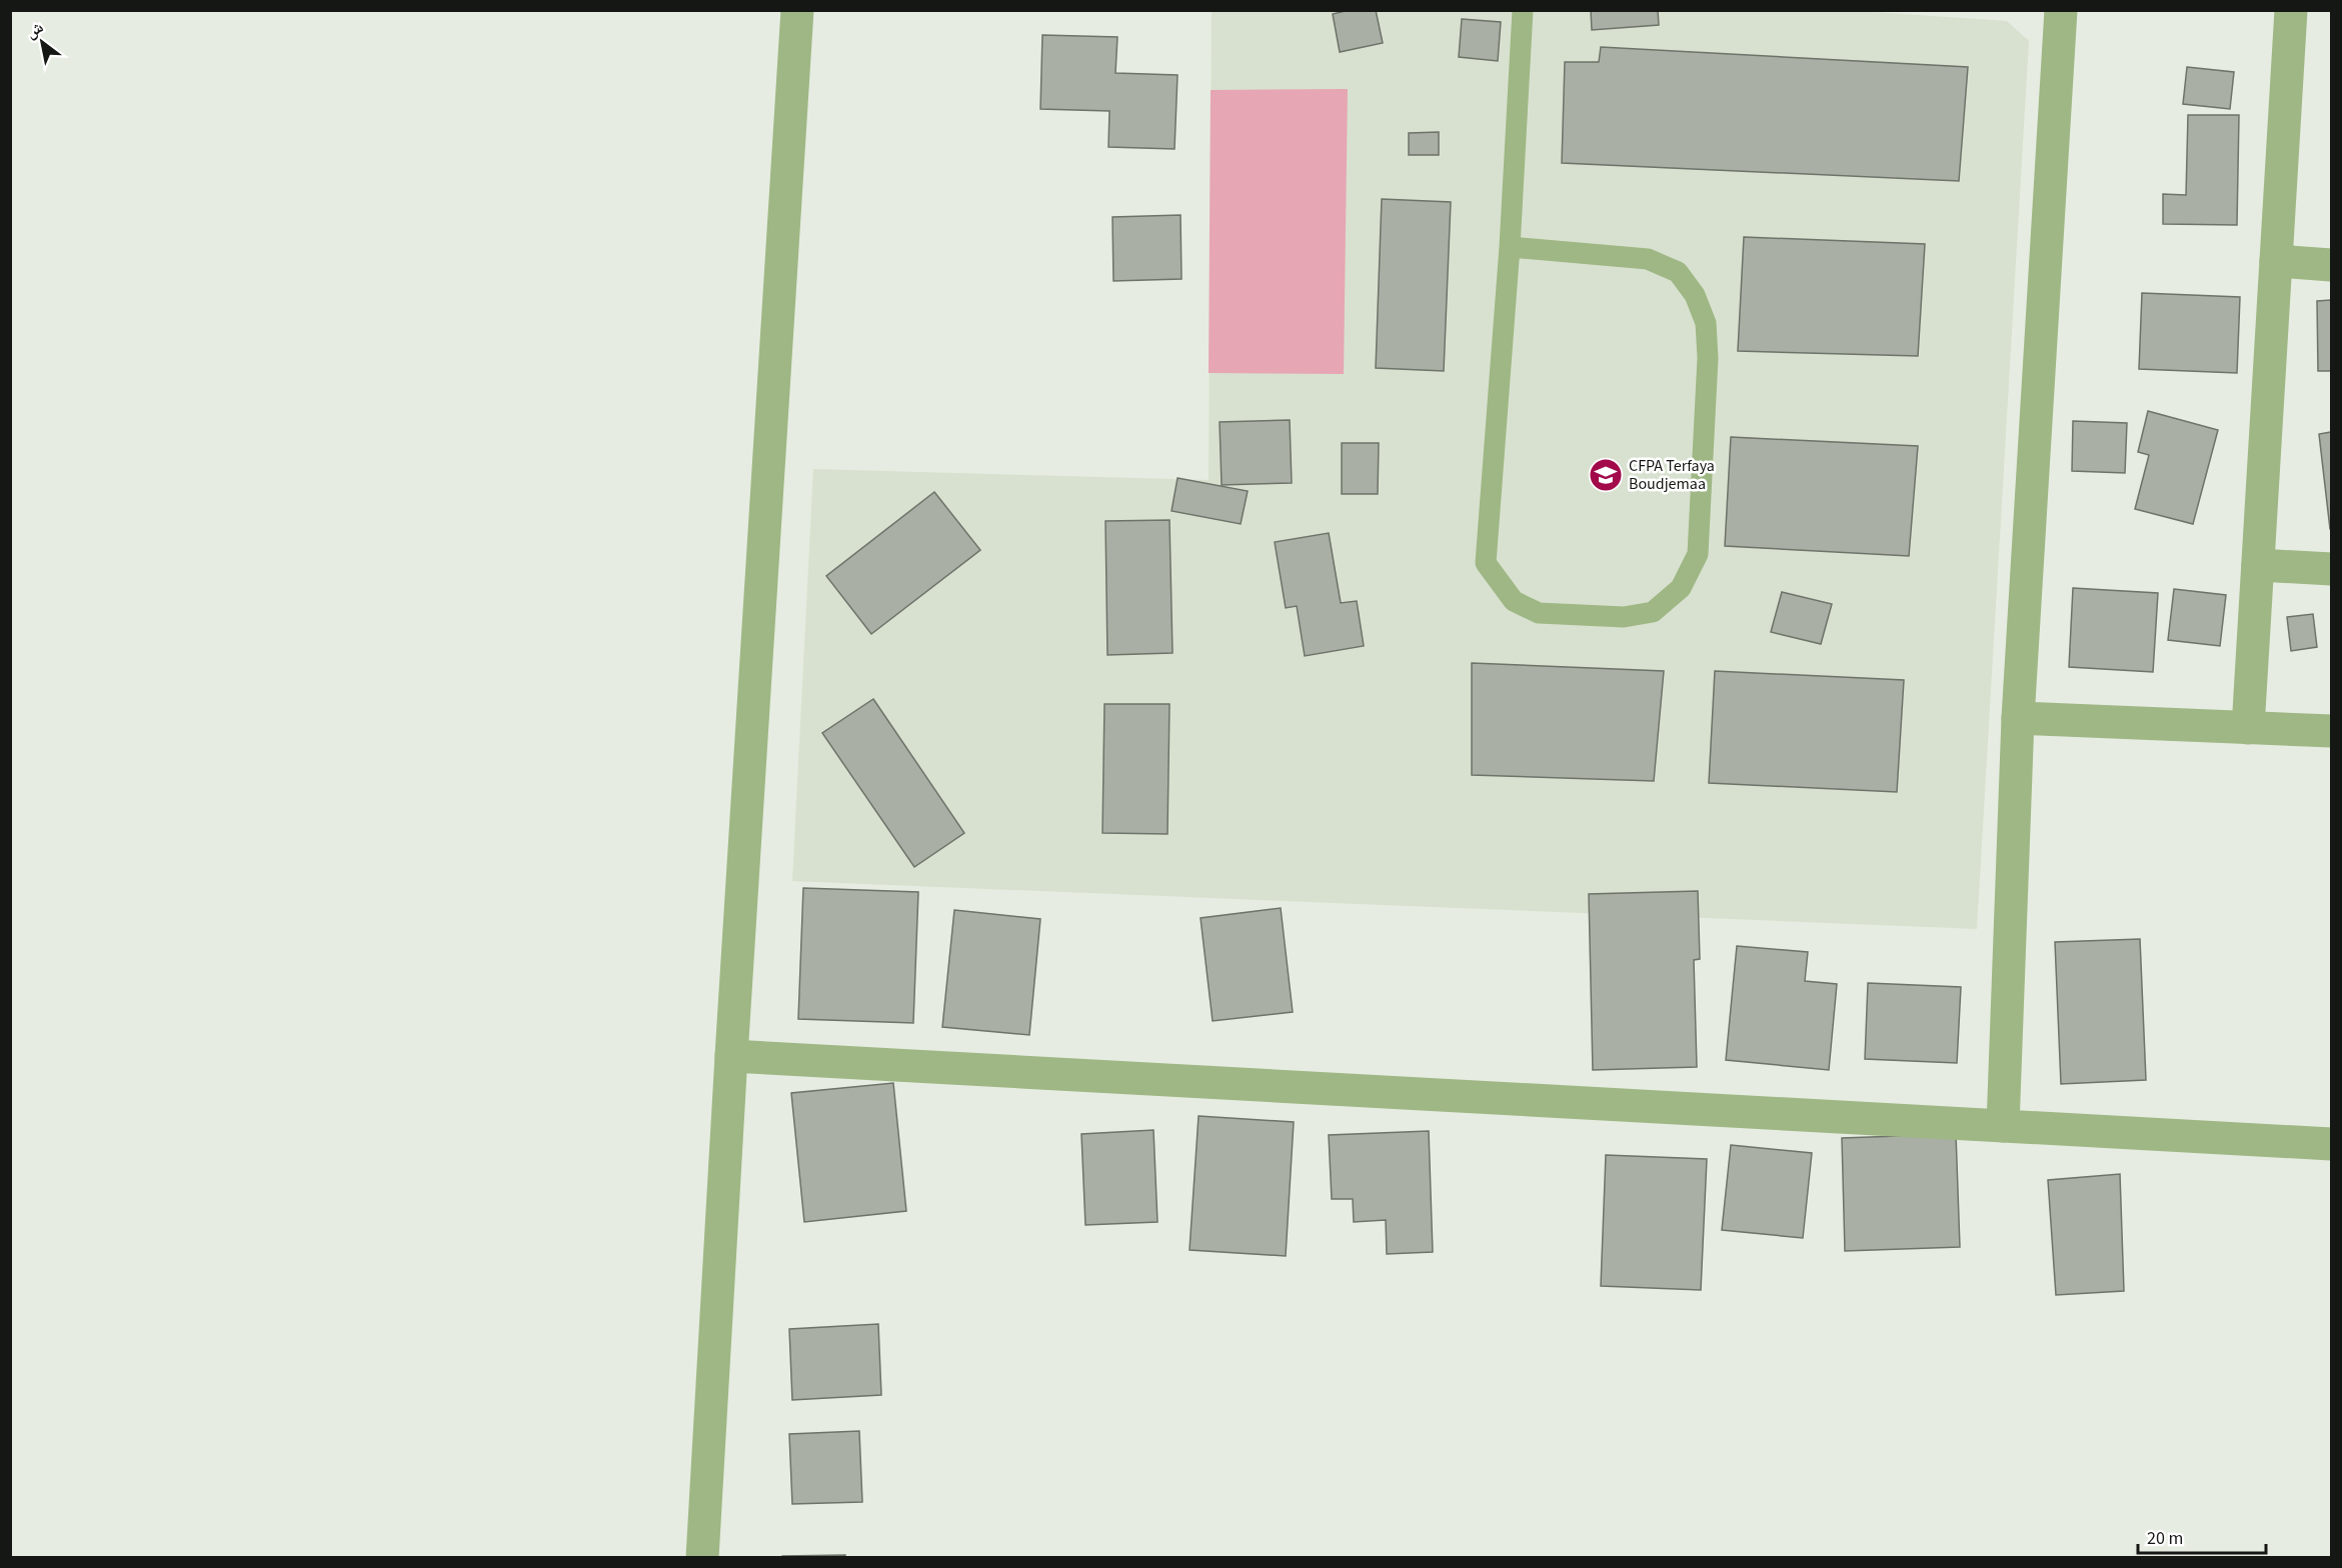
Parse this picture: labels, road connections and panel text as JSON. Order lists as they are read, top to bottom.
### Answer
{
  "places": {
    "school or university": ["CFPA Terfaya Boudjemaa"]
  },
  "scale_bar": "20 m",
  "north": "top left"
}
